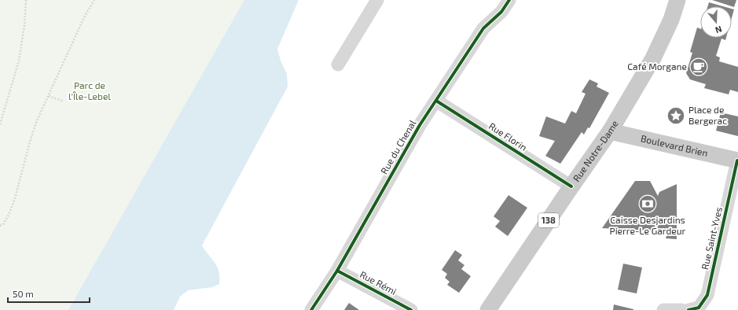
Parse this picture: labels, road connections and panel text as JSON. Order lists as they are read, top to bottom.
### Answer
{
  "streets": {
    "main road": ["Boulevard Brien", "Rue Notre-Dame", "138"],
    "street": [
      "Rue Florin",
      "Rue du Chenal",
      "Rue Saint-Yves",
      "Rue Rémi"
    ]
  },
  "crossings": [
    ["Rue Florin", "Rue du Chenal"],
    ["Rue Florin", "Rue Notre-Dame"],
    ["Boulevard Brien", "Rue Notre-Dame"],
    ["Boulevard Brien", "Rue Saint-Yves"],
    ["Rue du Chenal", "Rue Rémi"]
  ],
  "parks": ["Parc de l'Île-Lebel"],
  "places": {
    "cafe": ["Café Morgane"],
    "place": ["Place de Bergerac"],
    "bank": ["Caisse Desjardins Pierre-Le Gardeur"]
  },
  "scale_bar": "50 m",
  "north": "bottom"
}
